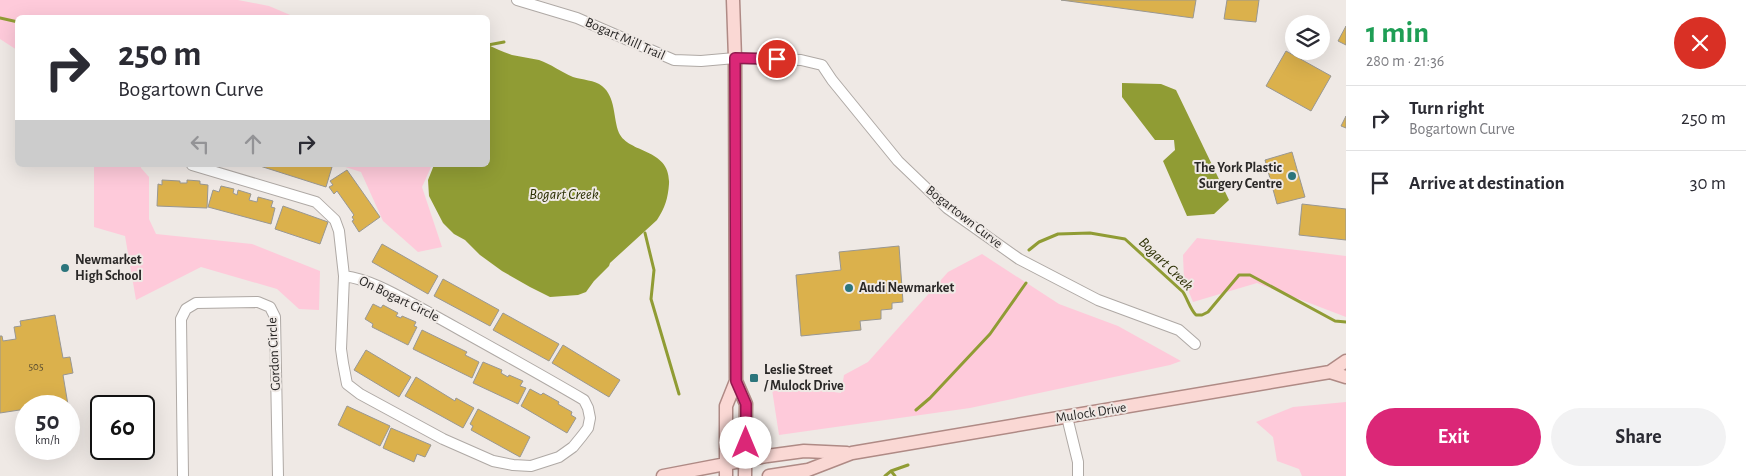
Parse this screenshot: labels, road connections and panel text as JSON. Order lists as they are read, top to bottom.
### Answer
{
  "streets": {
    "main road": ["Mulock Drive"],
    "street": [
      "Bogart Mill Trail",
      "Bogartown Curve",
      "On Bogart Circle",
      "Gordon Circle"
    ]
  },
  "crossings": [
    ["Bogart Mill Trail", "Bogartown Curve"]
  ],
  "water": ["Bogart Creek"],
  "places": {
    "other": ["The York Plastic Surgery Centre", "Newmarket High School", "Audi Newmarket"],
    "transit": ["Leslie Street / Mulock Drive"]
  },
  "house_numbers": ["505"],
  "page": {
    "heading": ["1 min", "280 m · 21:36"],
    "turn": ["250 m", "Bogartown Curve"],
    "list": [
      {
        "name": "Turn right",
        "note": "Bogartown Curve",
        "value": "250 m"
      },
      {
        "name": "Arrive at destination",
        "value": "30 m"
      }
    ],
    "speed": "50 km/h",
    "limit": "60",
    "buttons": ["Exit", "Share"]
  }
}
